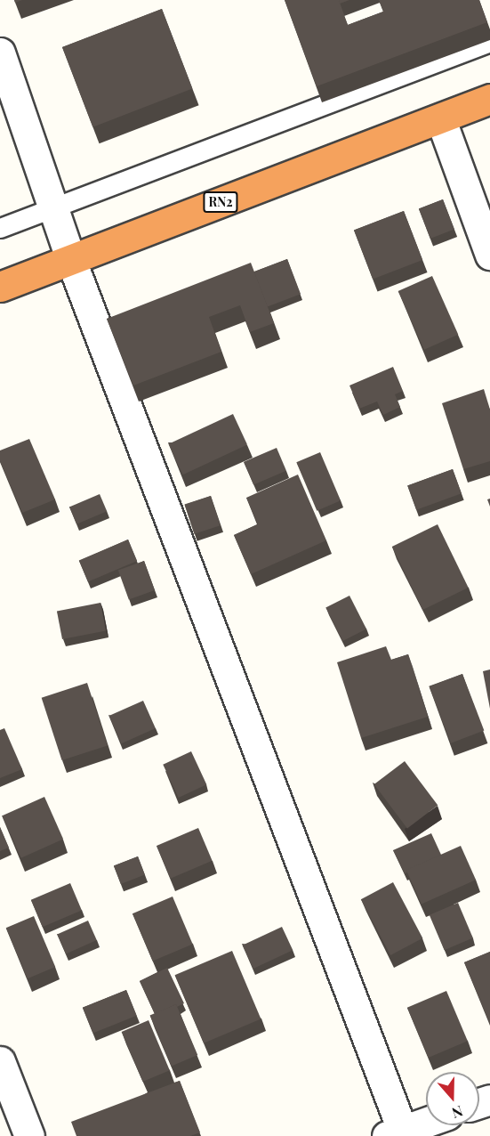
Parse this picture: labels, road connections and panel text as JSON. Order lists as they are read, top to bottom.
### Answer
{
  "streets": {
    "highway": ["RN2"]
  },
  "north": "bottom"
}
